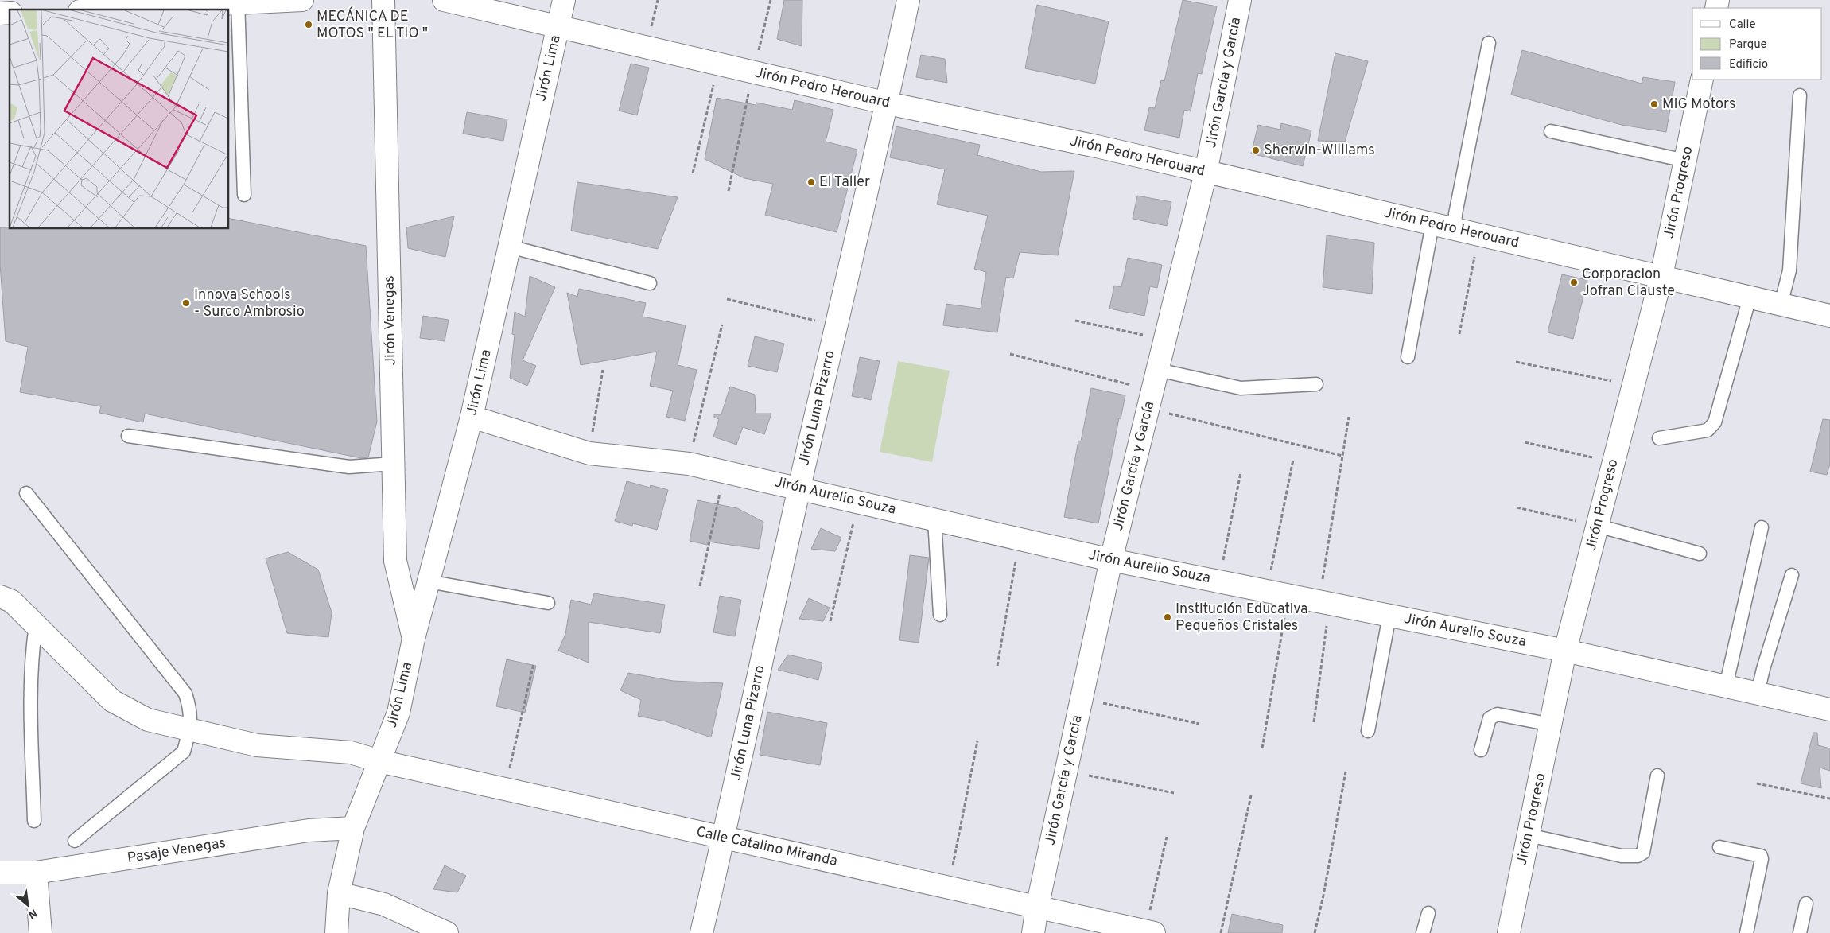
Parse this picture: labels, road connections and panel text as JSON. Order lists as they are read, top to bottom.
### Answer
{
  "streets": {
    "street": [
      "Jirón Lima",
      "Jirón García y García",
      "Jirón Pedro Herouard",
      "Jirón Progreso",
      "Jirón Venegas",
      "Jirón Luna Pizarro",
      "Jirón Aurelio Souza",
      "Calle Catalino Miranda",
      "Pasaje Venegas"
    ]
  },
  "crossings": [
    ["Jirón Lima", "Jirón Pedro Herouard"],
    ["Jirón Lima", "Jirón Venegas"],
    ["Jirón Lima", "Jirón Aurelio Souza"],
    ["Jirón Lima", "Calle Catalino Miranda"],
    ["Jirón Lima", "Pasaje Venegas"],
    ["Jirón García y García", "Jirón Pedro Herouard"],
    ["Jirón García y García", "Jirón Aurelio Souza"],
    ["Jirón García y García", "Calle Catalino Miranda"],
    ["Jirón Pedro Herouard", "Jirón Progreso"],
    ["Jirón Pedro Herouard", "Jirón Luna Pizarro"],
    ["Jirón Progreso", "Jirón Aurelio Souza"],
    ["Jirón Luna Pizarro", "Jirón Aurelio Souza"],
    ["Jirón Luna Pizarro", "Calle Catalino Miranda"]
  ],
  "places": [
    "MECÁNICA DE MOTOS \" EL TIO \"",
    "MIG Motors",
    "Sherwin-Williams",
    "El Taller",
    "Corporacion Jofran Clauste",
    "Innova Schools - Surco Ambrosio",
    "Institución Educativa Pequeños Cristales"
  ],
  "legend": ["Calle", "Parque", "Edificio"],
  "north": "bottom right"
}
